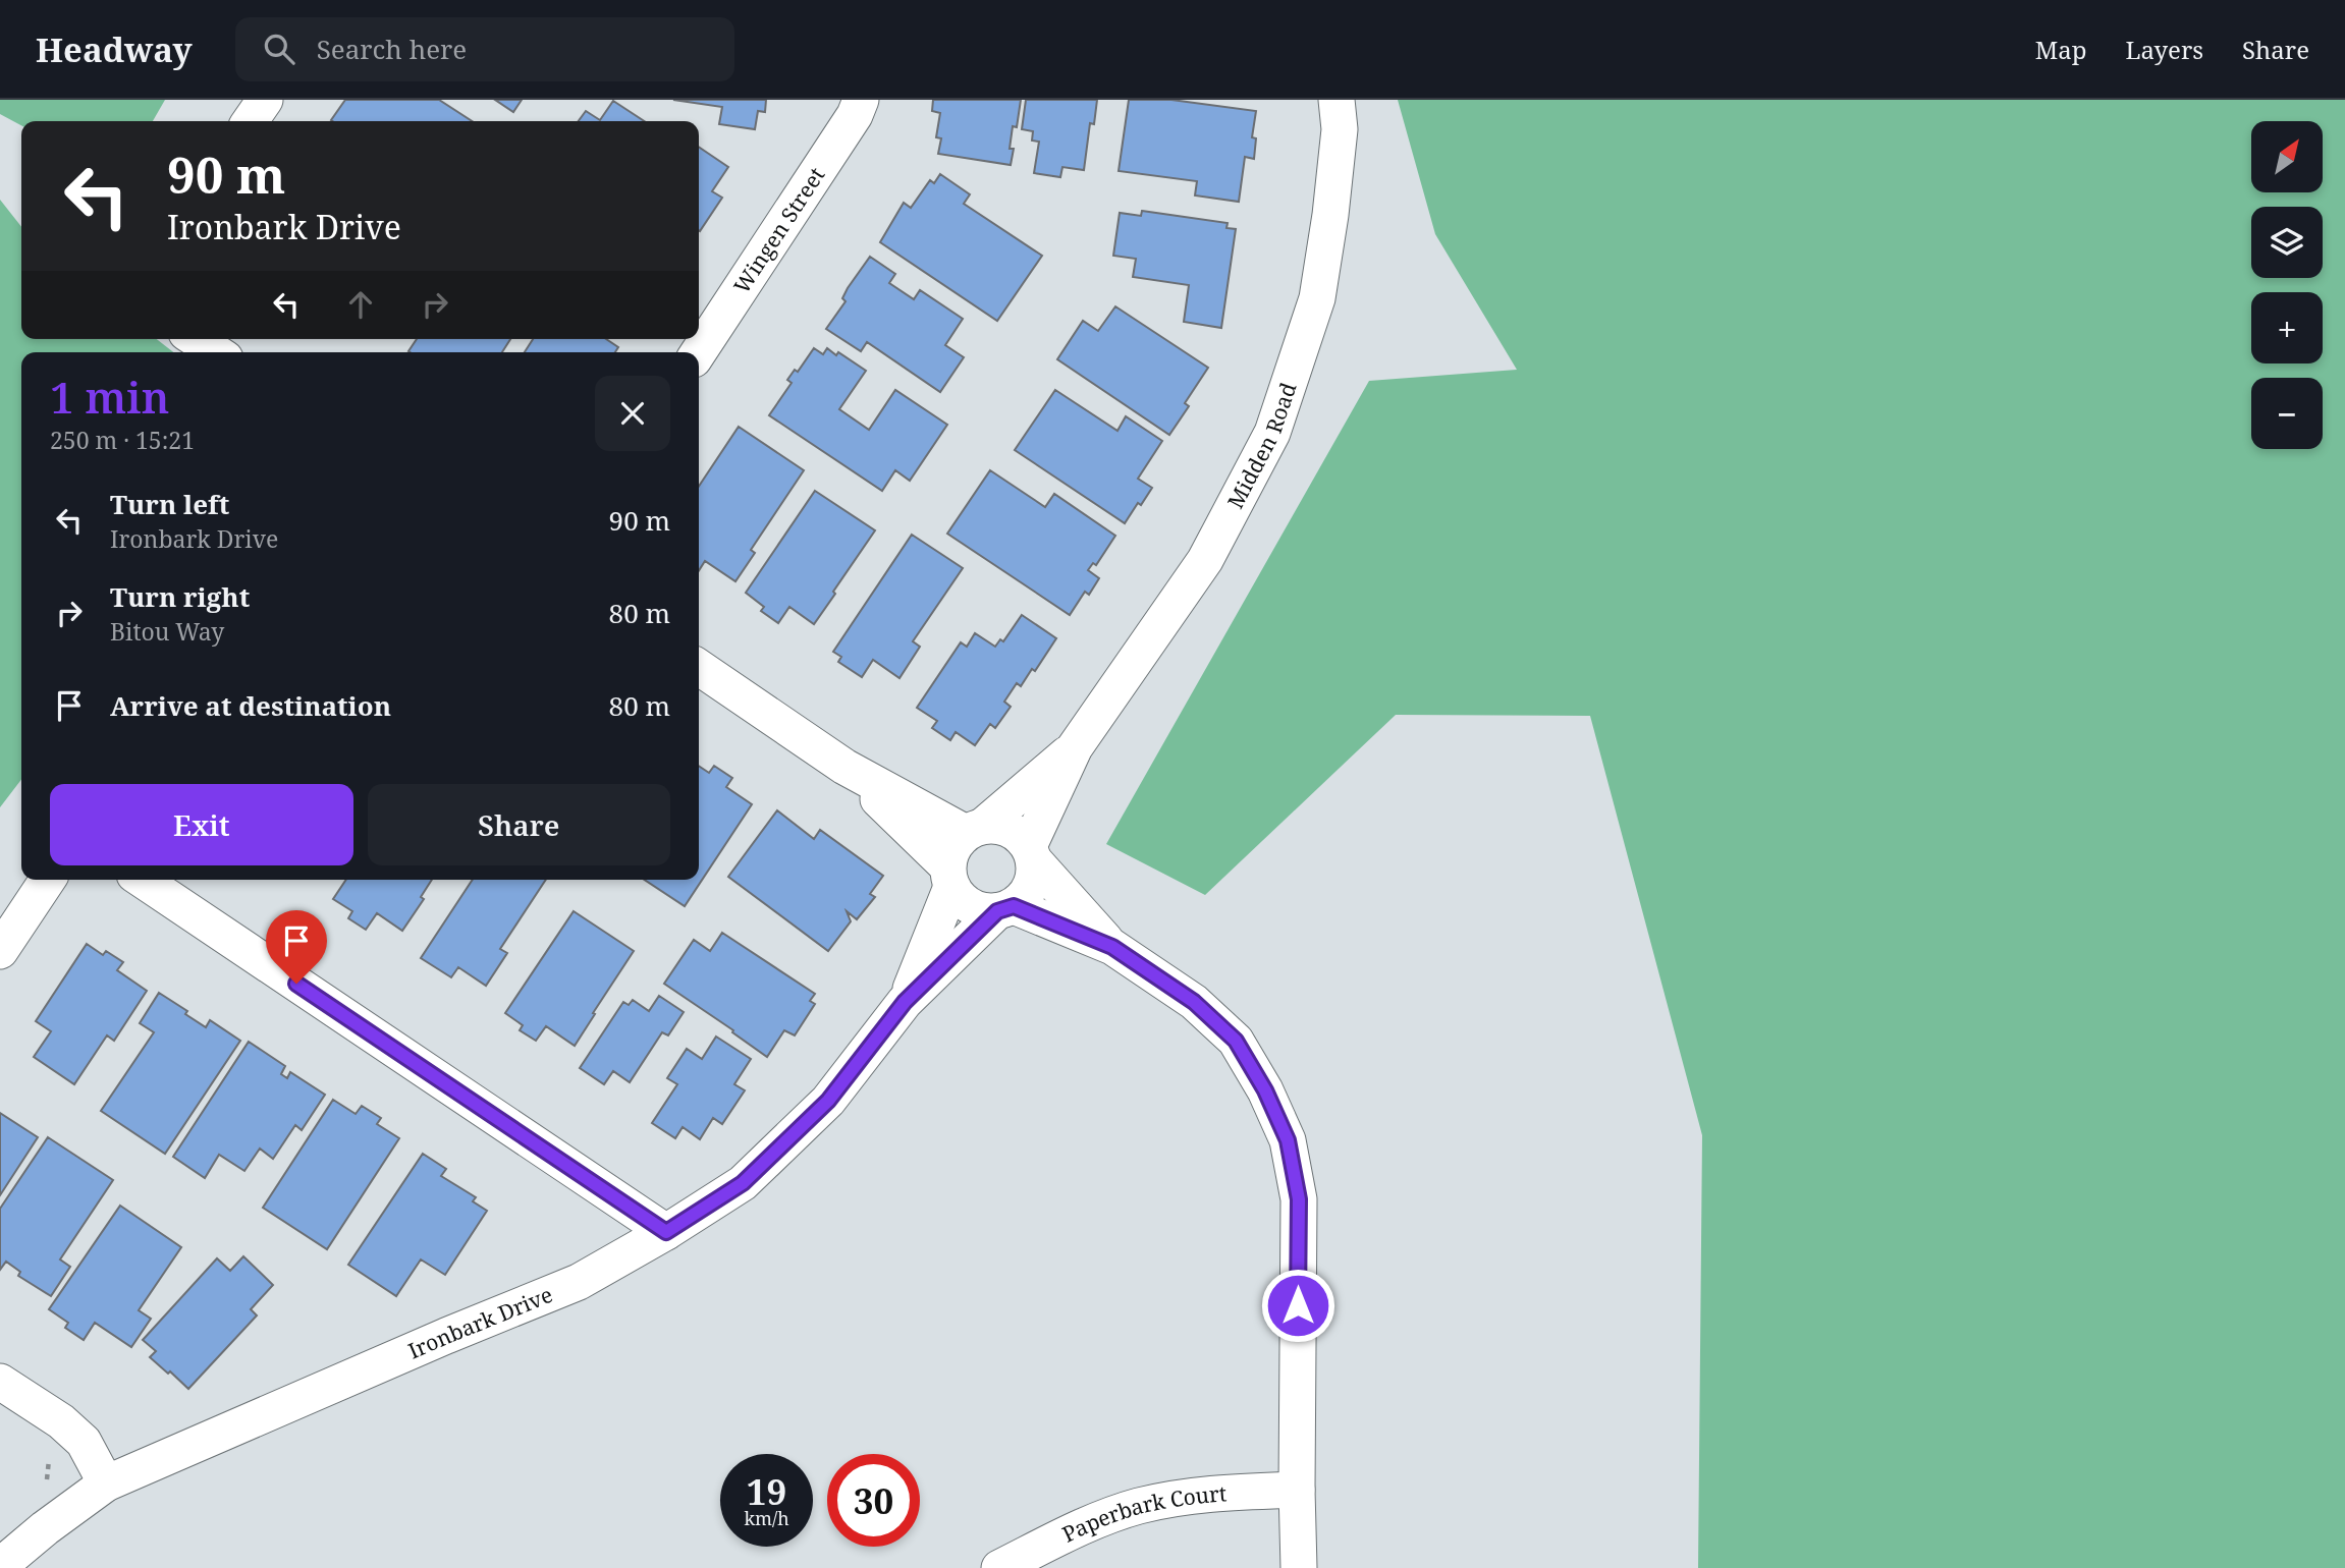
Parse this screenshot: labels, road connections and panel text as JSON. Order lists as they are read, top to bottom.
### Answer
{
  "streets": {
    "street": [
      "Wingen Street",
      "Midden Road",
      "Ironbark Drive",
      "Paperbark Court"
    ]
  },
  "crossings": [
    ["Midden Road", "Ironbark Drive"]
  ],
  "north": "top right",
  "page": {
    "header": "Headway",
    "search": "Search here",
    "nav": ["Map", "Layers", "Share"],
    "map_buttons": ["+", "−"],
    "turn": ["90 m", "Ironbark Drive"],
    "heading": ["1 min", "250 m · 15:21"],
    "list": [
      {
        "name": "Turn left",
        "note": "Ironbark Drive",
        "value": "90 m"
      },
      {
        "name": "Turn right",
        "note": "Bitou Way",
        "value": "80 m"
      },
      {
        "name": "Arrive at destination",
        "value": "80 m"
      }
    ],
    "buttons": ["Exit", "Share"],
    "speed": "19 km/h",
    "limit": "30"
  }
}
